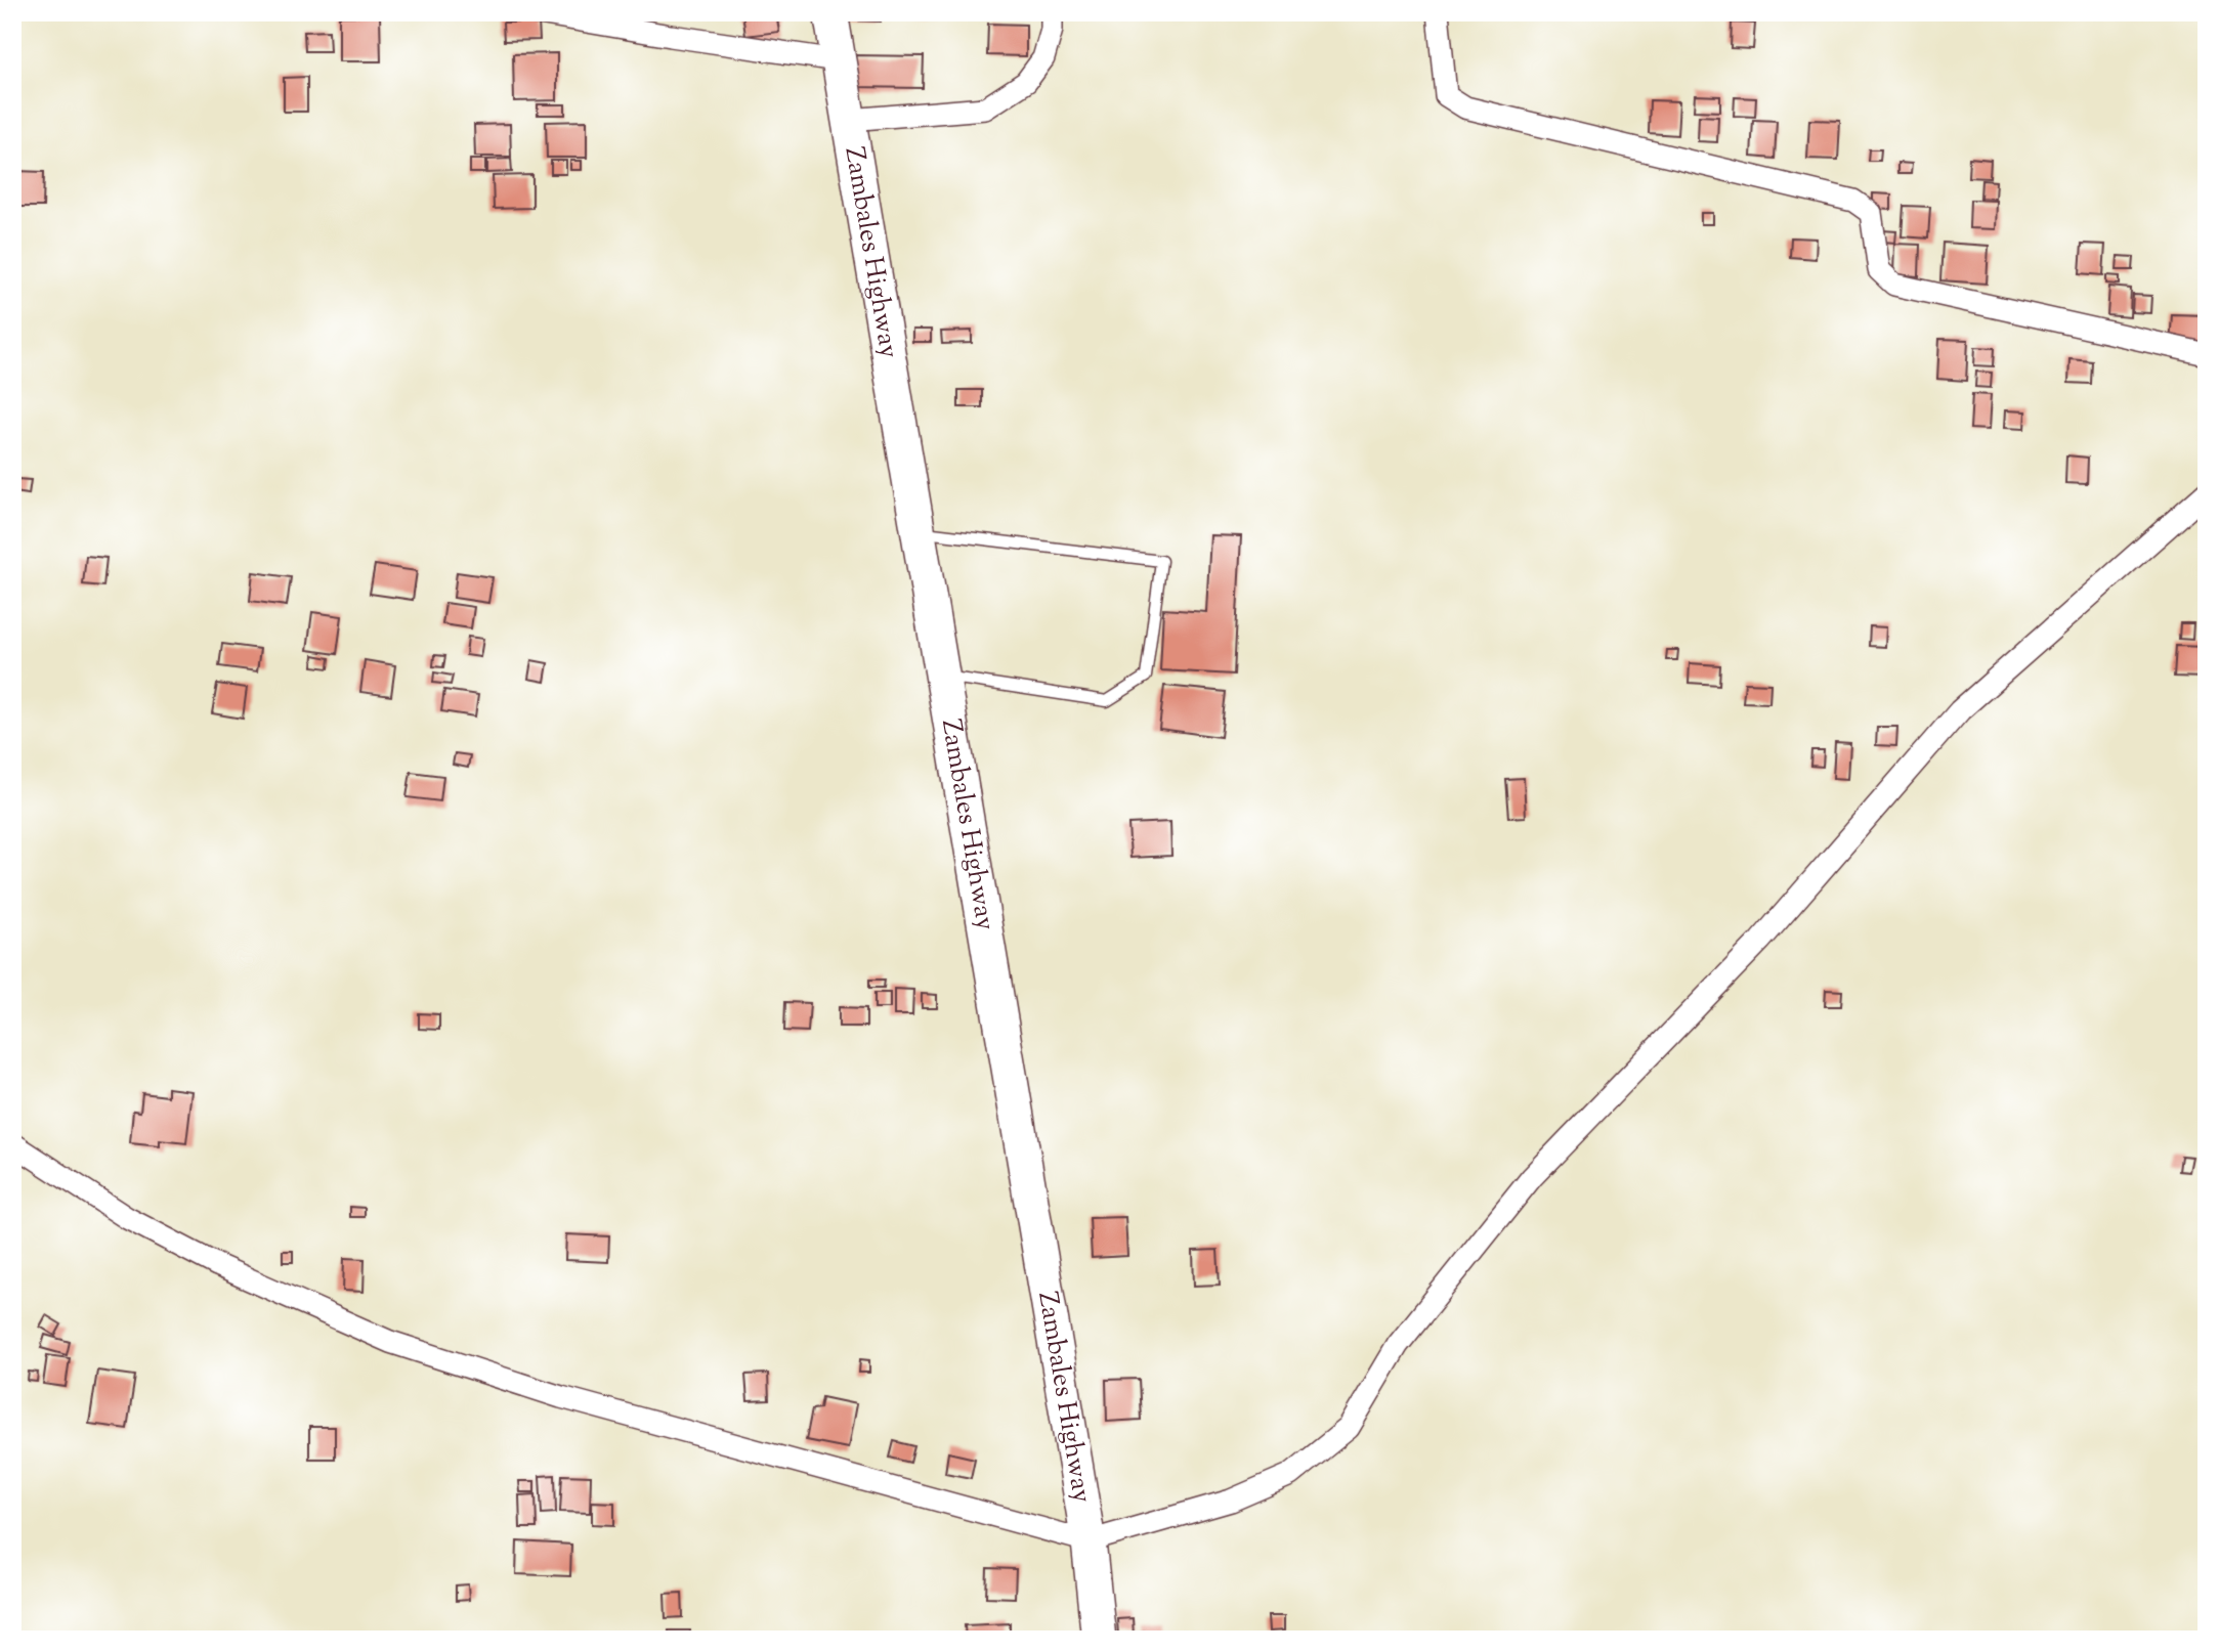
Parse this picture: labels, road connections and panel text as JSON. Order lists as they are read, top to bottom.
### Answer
{
  "streets": {
    "main road": ["Zambales Highway"]
  }
}
